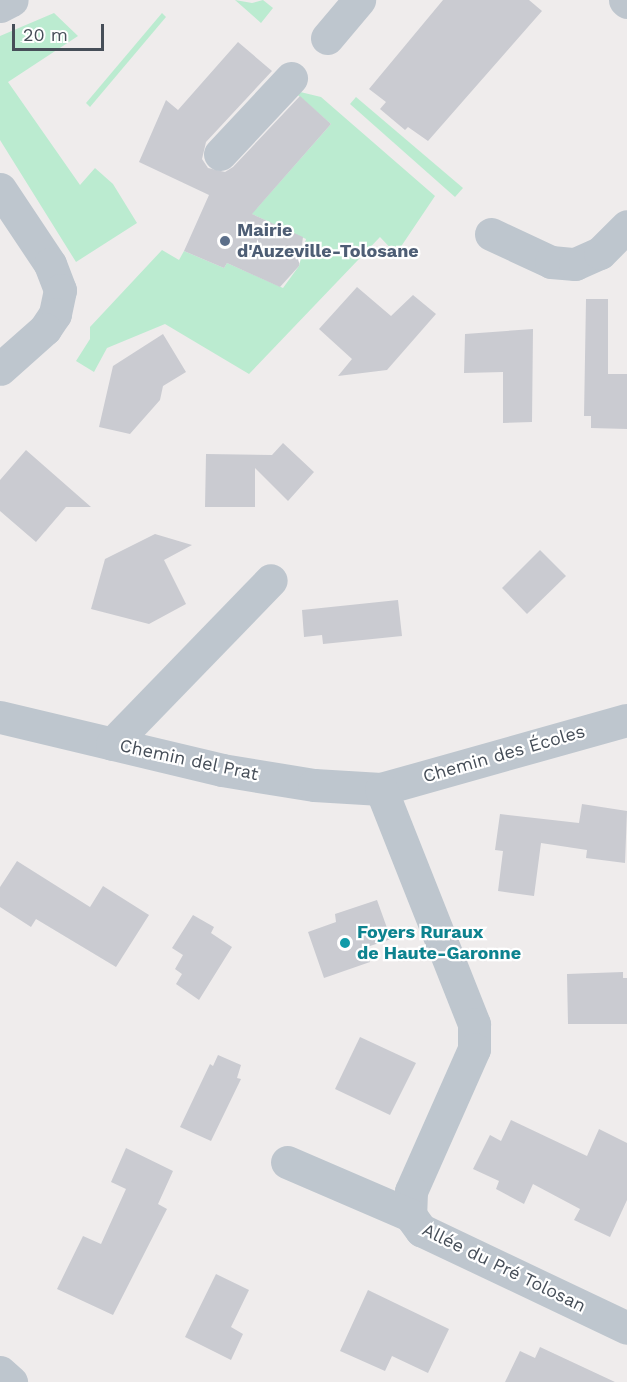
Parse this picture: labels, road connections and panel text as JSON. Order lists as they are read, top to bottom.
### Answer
{
  "streets": {
    "street": ["Chemin des Écoles", "Chemin del Prat", "Allée du Pré Tolosan"]
  },
  "crossings": [
    ["Chemin des Écoles", "Chemin del Prat"],
    ["Chemin des Écoles", "Allée du Pré Tolosan"],
    ["Chemin del Prat", "Allée du Pré Tolosan"]
  ],
  "places": ["Mairie d'Auzeville-Tolosane", "Foyers Ruraux de Haute-Garonne"],
  "scale_bar": "20 m"
}
